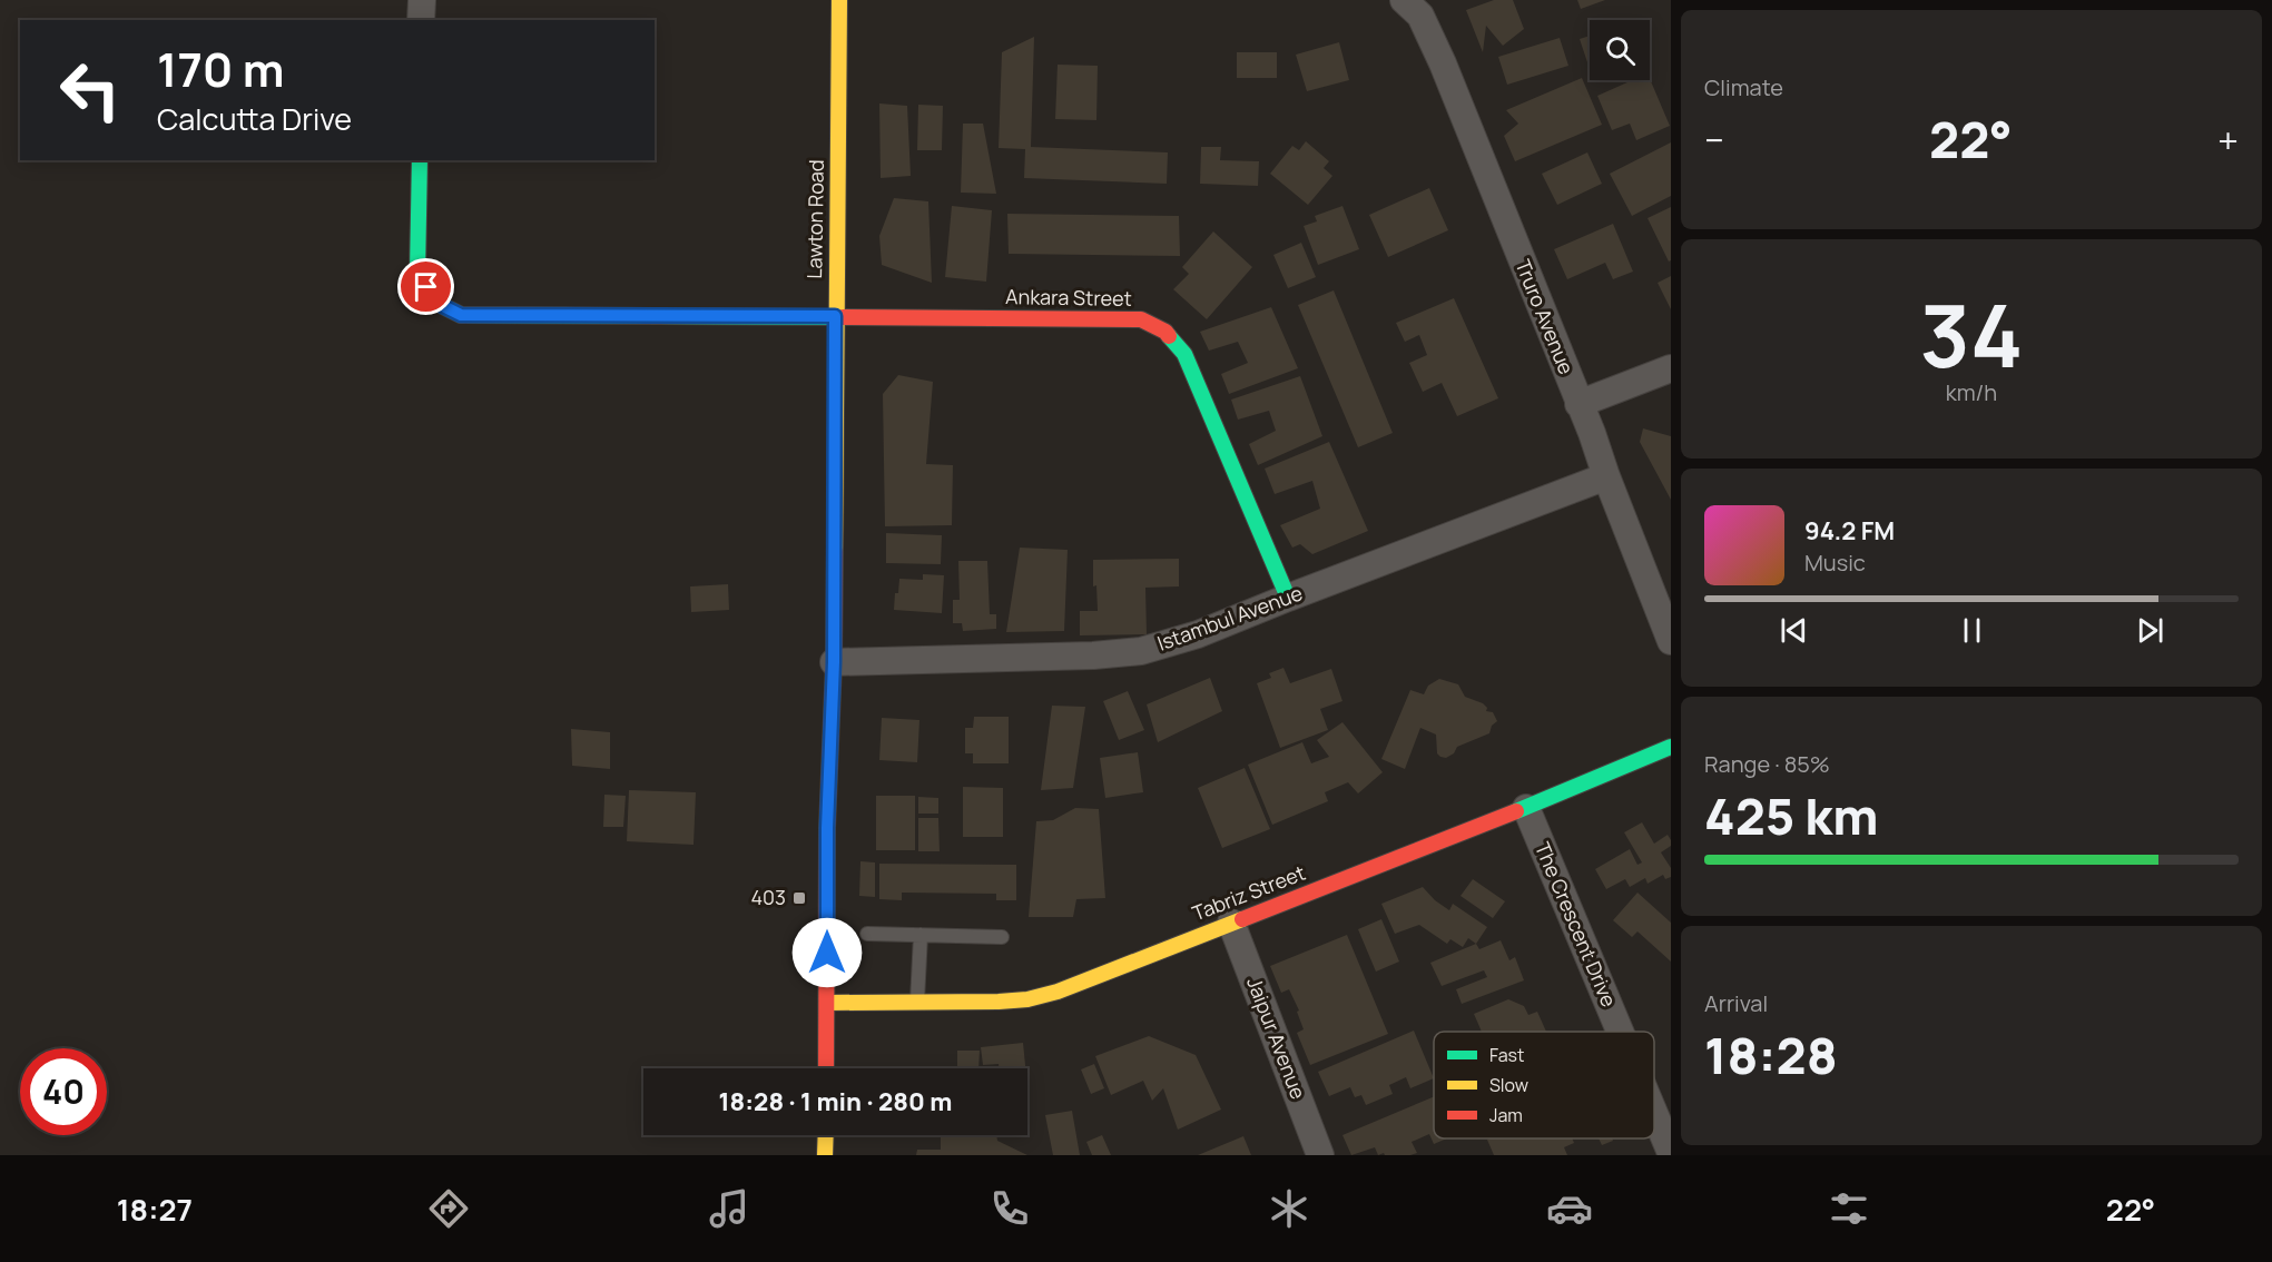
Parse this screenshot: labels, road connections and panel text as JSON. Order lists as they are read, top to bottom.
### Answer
{
  "streets": {
    "street": [
      "Lawton Road",
      "Ankara Street",
      "Truro Avenue",
      "Istambul Avenue",
      "Tabriz Street",
      "The Crescent Drive",
      "Jaipur Avenue"
    ]
  },
  "crossings": [
    ["Lawton Road", "Ankara Street"],
    ["Lawton Road", "Istambul Avenue"],
    ["Lawton Road", "Tabriz Street"],
    ["Ankara Street", "Istambul Avenue"],
    ["Truro Avenue", "Istambul Avenue"],
    ["Tabriz Street", "The Crescent Drive"],
    ["Tabriz Street", "Jaipur Avenue"]
  ],
  "places": {
    "transit": ["403"]
  },
  "legend": ["Fast", "Slow", "Jam"],
  "page": {
    "tile": [
      "Climate",
      ["34", "km/h"],
      ["Range · 85%", "425 km"],
      ["Arrival", "18:28"]
    ],
    "turn": ["170 m", "Calcutta Drive"],
    "heat": ["−", "22°", "+"],
    "song": ["94.2 FM", "Music"],
    "limit": "40",
    "trip": "18:28 · 1 min · 280 m",
    "tabs": ["18:27", "22°"]
  }
}
